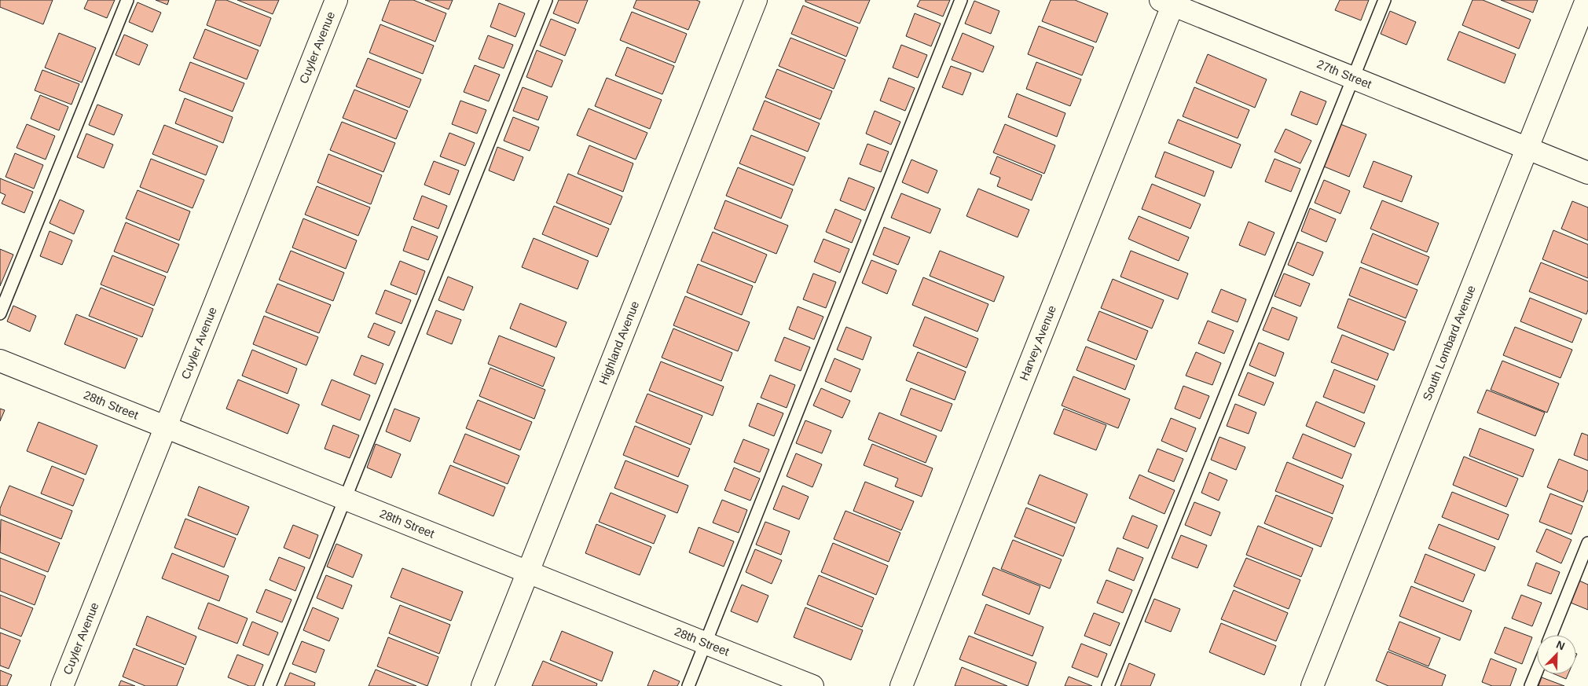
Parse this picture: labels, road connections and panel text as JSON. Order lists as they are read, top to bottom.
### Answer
{
  "streets": {
    "street": [
      "Cuyler Avenue",
      "27th Street",
      "South Lombard Avenue",
      "Highland Avenue",
      "Harvey Avenue",
      "28th Street"
    ]
  },
  "crossings": [
    ["Cuyler Avenue", "28th Street"],
    ["27th Street", "South Lombard Avenue"],
    ["27th Street", "Harvey Avenue"],
    ["Highland Avenue", "28th Street"]
  ],
  "north": "top right"
}
